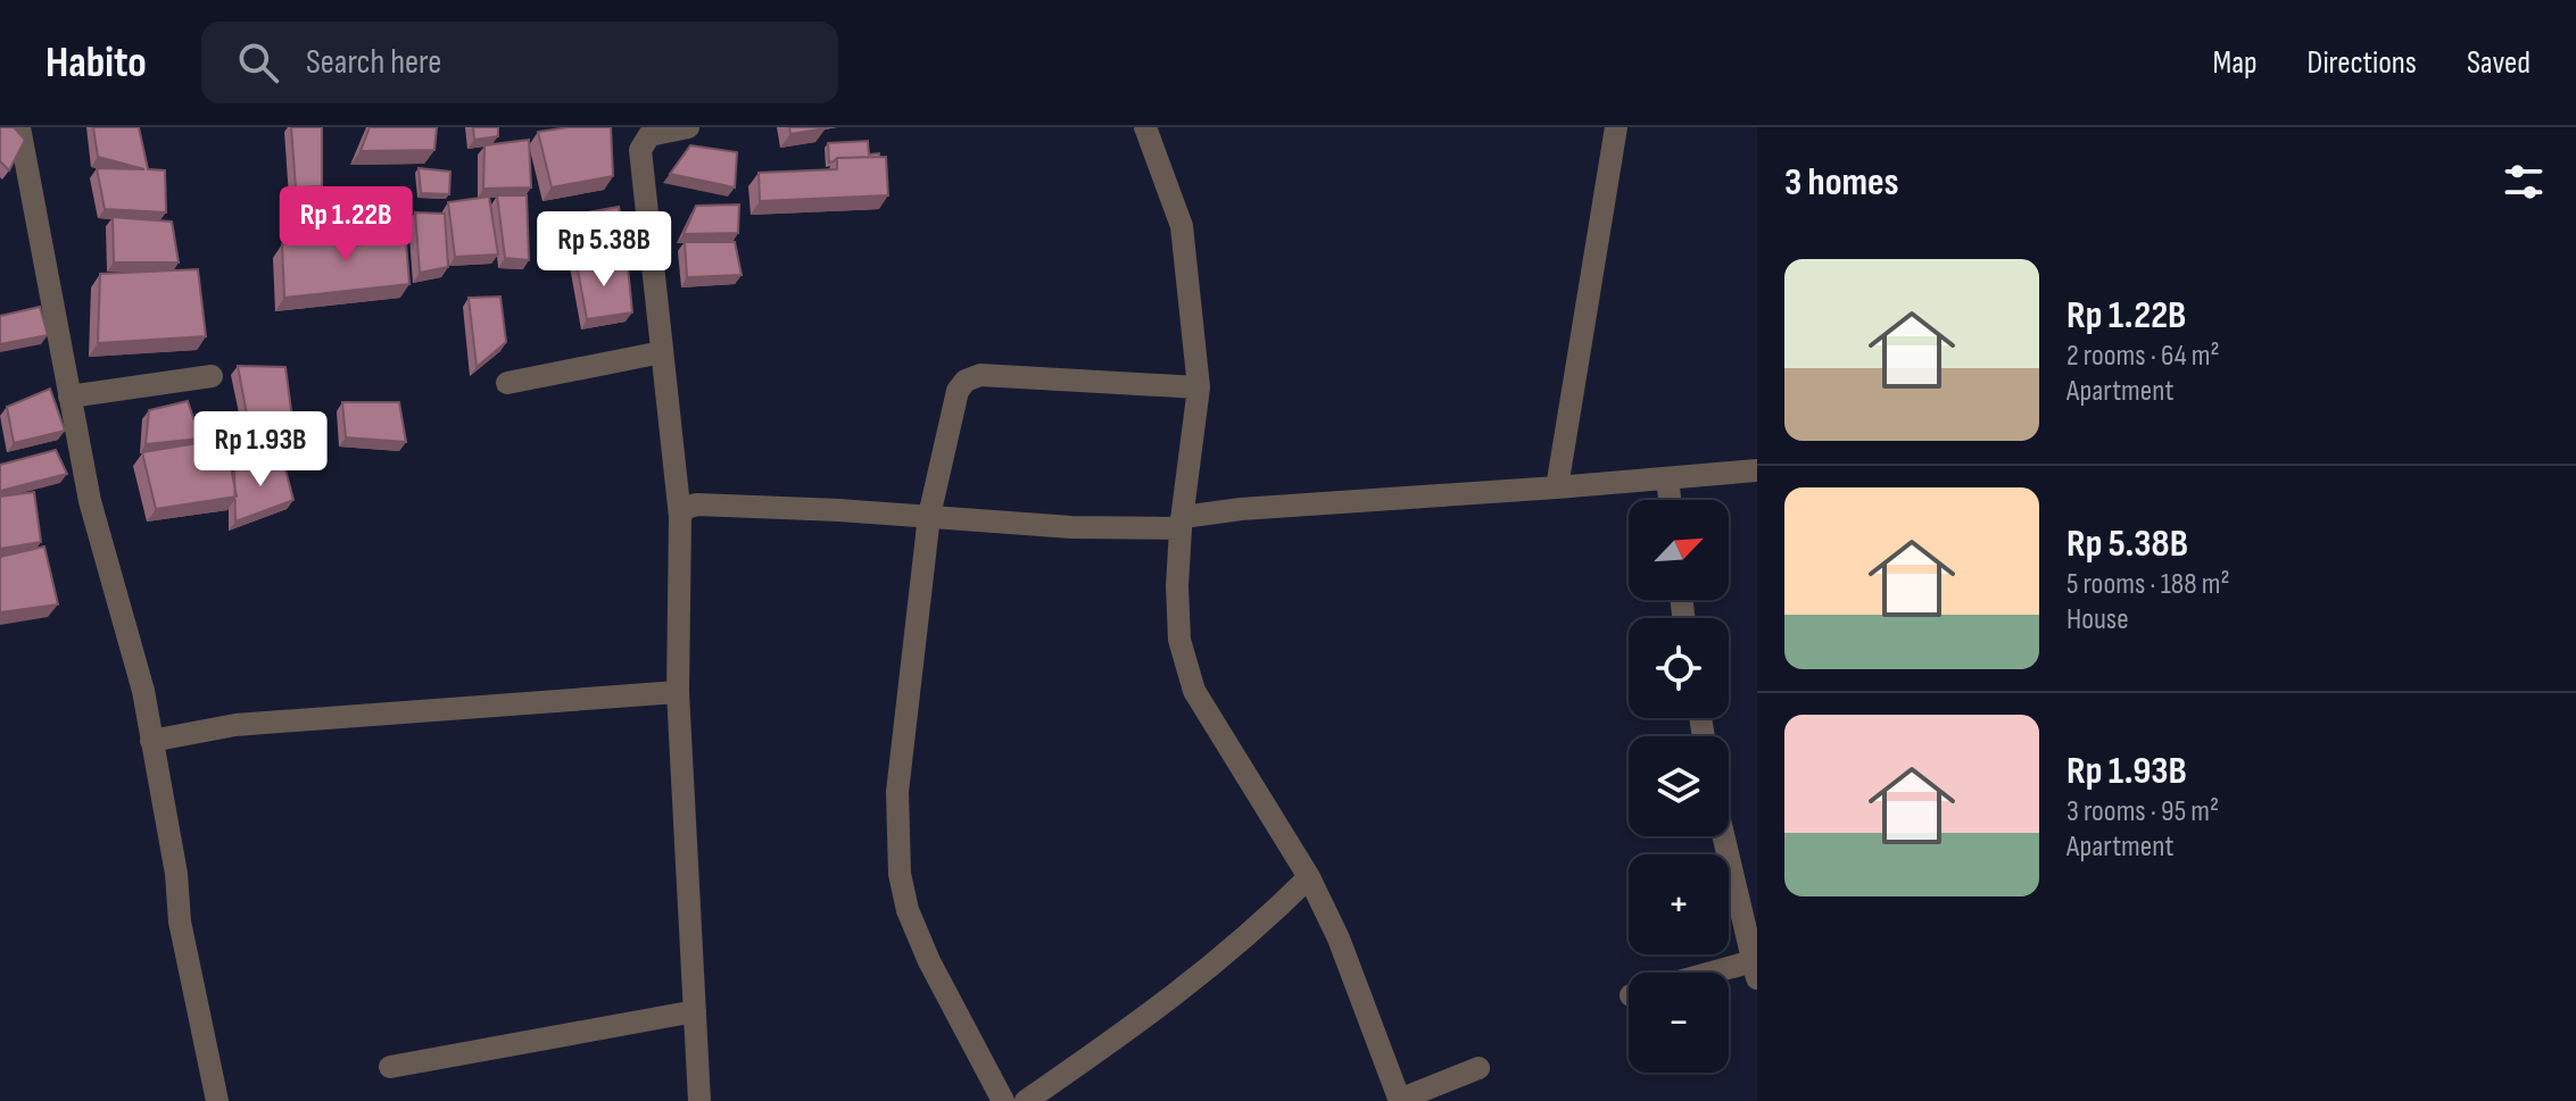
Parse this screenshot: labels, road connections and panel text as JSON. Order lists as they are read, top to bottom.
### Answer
{
  "north": "top right",
  "page": {
    "header": "Habito",
    "search": "Search here",
    "nav": ["Map", "Directions", "Saved"],
    "heading": "3 homes",
    "price": ["Rp 1.22B", "Rp 5.38B", "Rp 1.93B"],
    "list": [
      {
        "name": "Rp 1.22B",
        "note": "2 rooms · 64 m² · Apartment"
      },
      {
        "name": "Rp 5.38B",
        "note": "5 rooms · 188 m² · House"
      },
      {
        "name": "Rp 1.93B",
        "note": "3 rooms · 95 m² · Apartment"
      }
    ],
    "map_buttons": ["+", "−"]
  }
}
